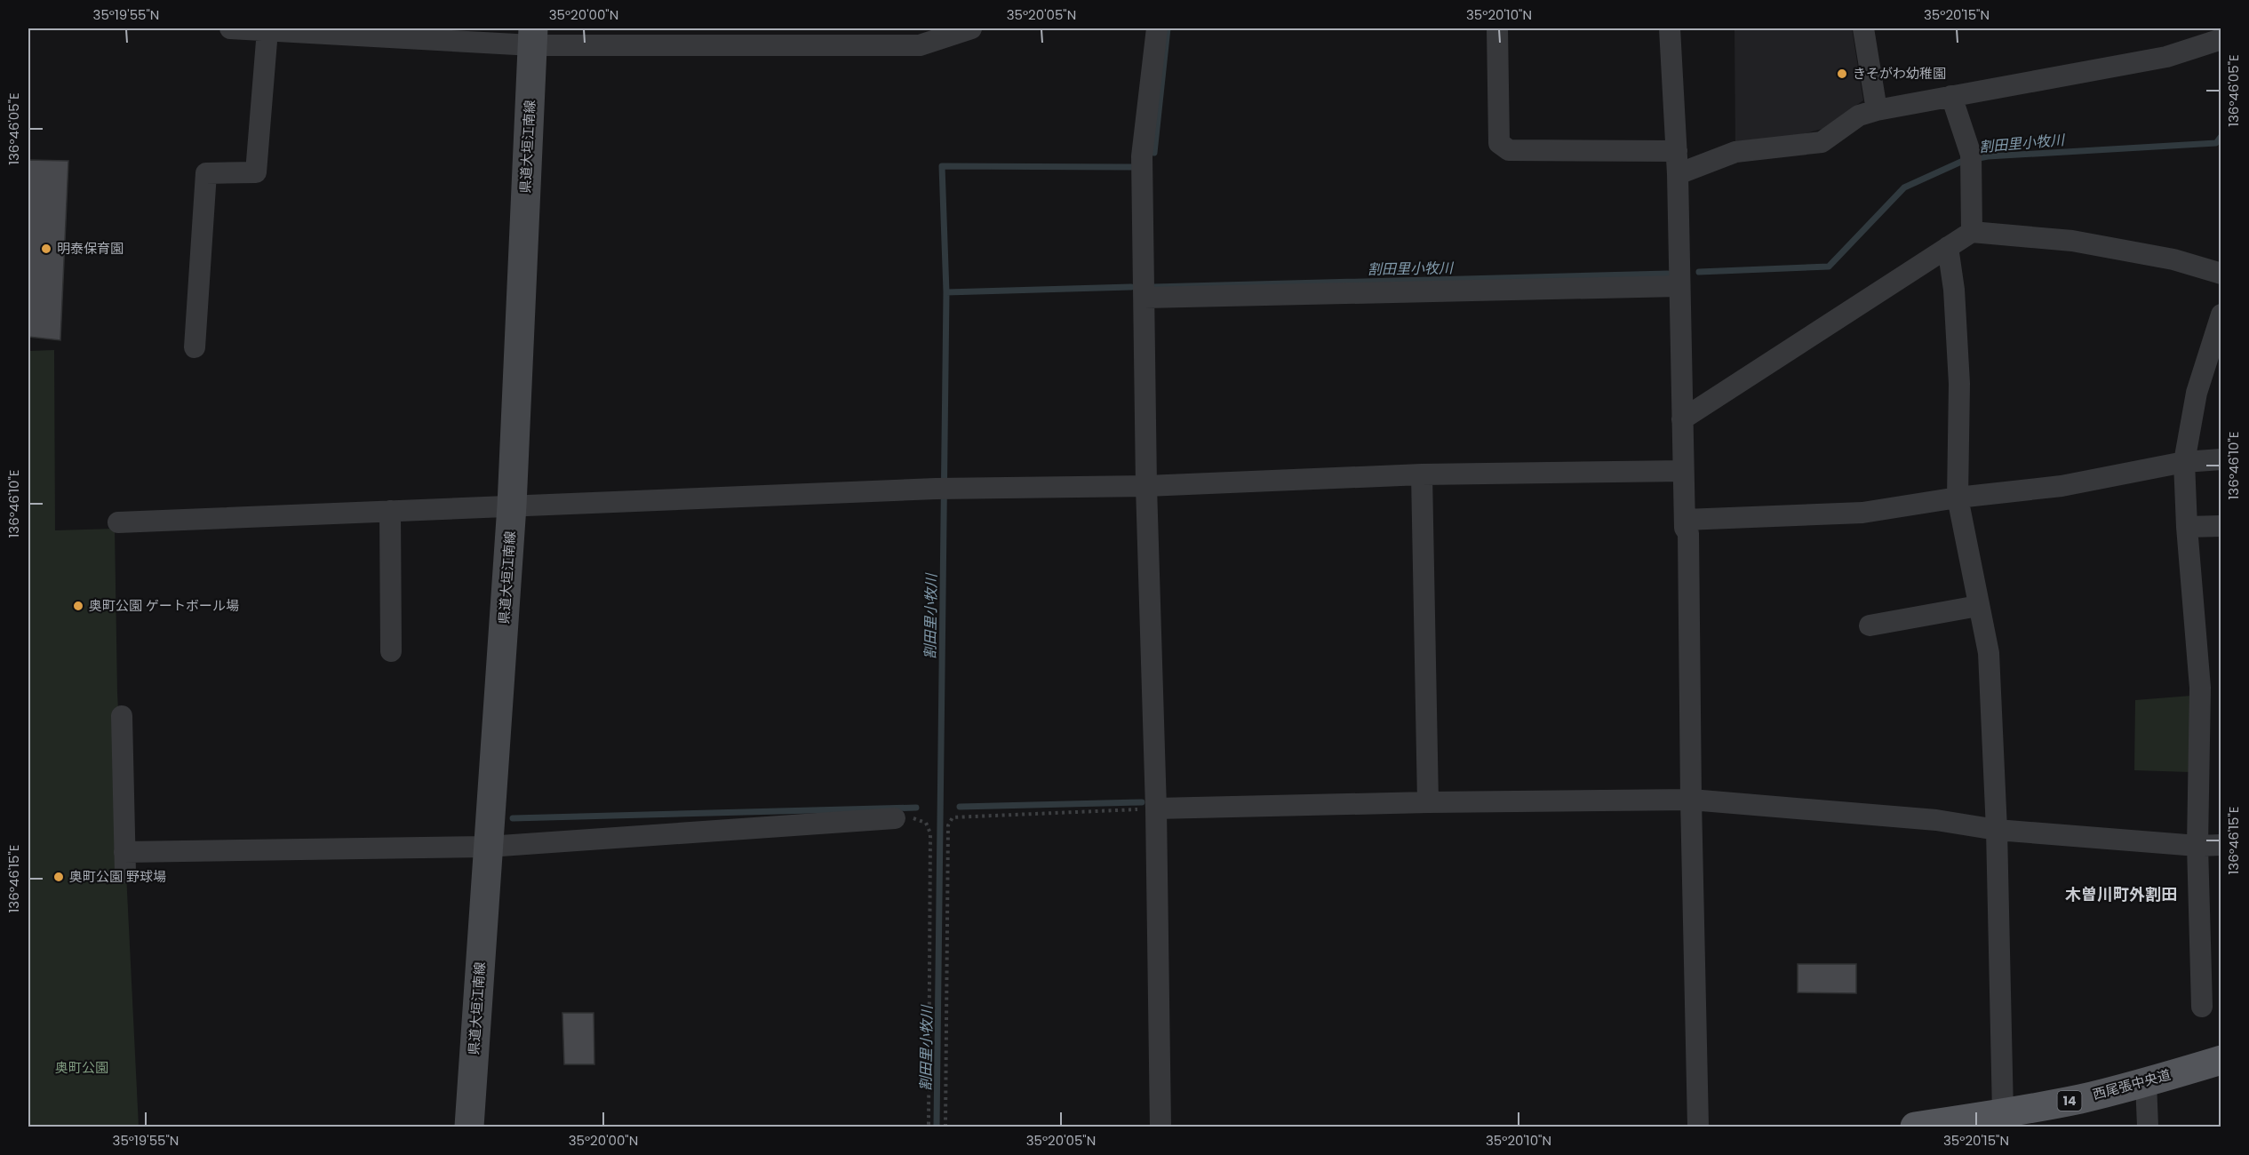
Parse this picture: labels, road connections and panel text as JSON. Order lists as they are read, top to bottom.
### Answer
{
  "streets": {
    "main road": ["県道大垣江南線", "西尾張中央道", "14"]
  },
  "districts": ["木曽川町外割田"],
  "water": ["割田里小牧川"],
  "parks": ["奥町公園"],
  "places": [
    "きそがわ幼稚園",
    "明泰保育園",
    "奥町公園 ゲートボール場",
    "奥町公園 野球場"
  ],
  "coordinates": [
    "35°19'55\"N",
    "35°20'00\"N",
    "35°20'05\"N",
    "35°20'10\"N",
    "35°20'15\"N",
    "136°46'05\"E",
    "136°46'10\"E",
    "136°46'15\"E"
  ]
}
